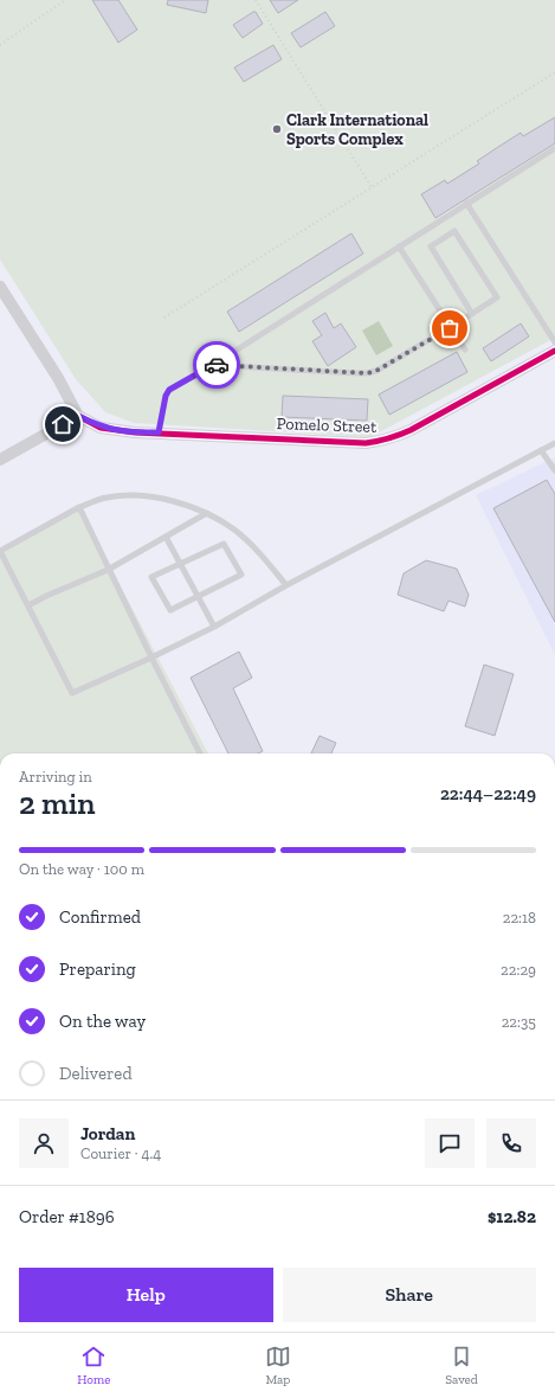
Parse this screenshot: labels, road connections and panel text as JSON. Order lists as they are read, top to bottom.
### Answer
{
  "streets": {
    "street": ["Pomelo Street"]
  },
  "places": ["Clark International Sports Complex"],
  "page": {
    "heading": ["2 min", "Arriving in", "22:44–22:49"],
    "panel": [
      "Jordan",
      "Courier · 4.4",
      "Order #1896",
      "$12.82"
    ],
    "bar": "On the way · 100 m",
    "list": [
      ["Confirmed", "22:18"],
      ["Preparing", "22:29"],
      ["On the way", "22:35"],
      "Delivered"
    ],
    "buttons": ["Help", "Share"],
    "tabs": ["Home", "Map", "Saved"]
  }
}
